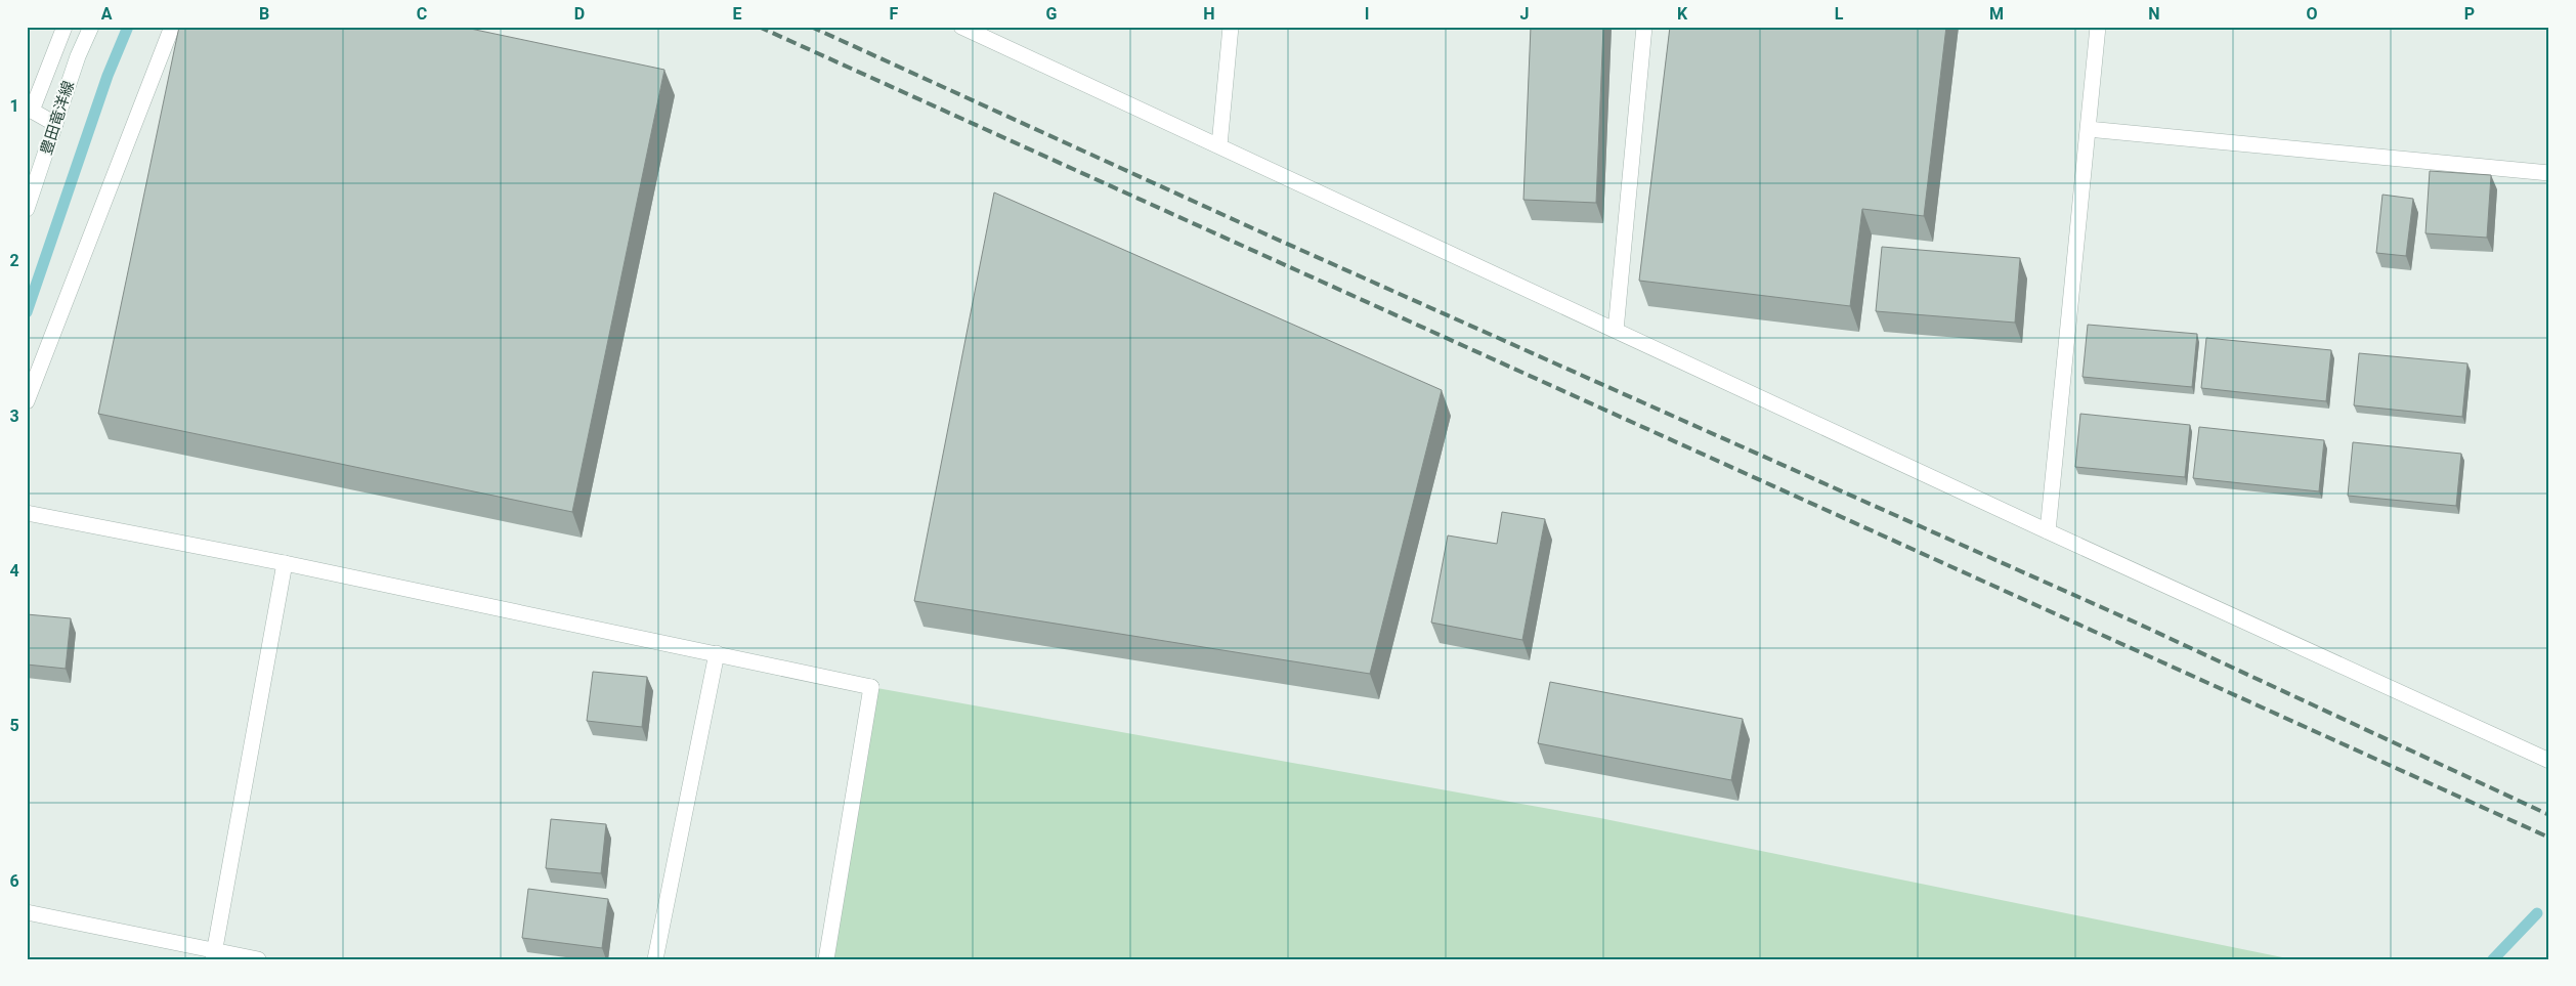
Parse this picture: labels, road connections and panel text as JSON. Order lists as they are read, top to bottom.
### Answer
{
  "streets": {
    "street": ["豊田竜洋線"]
  },
  "grid": {
    "columns": [
      "A",
      "B",
      "C",
      "D",
      "E",
      "F",
      "G",
      "H",
      "I",
      "J",
      "K",
      "L",
      "M",
      "N",
      "O",
      "P"
    ],
    "rows": [
      "1",
      "2",
      "3",
      "4",
      "5",
      "6"
    ]
  }
}
